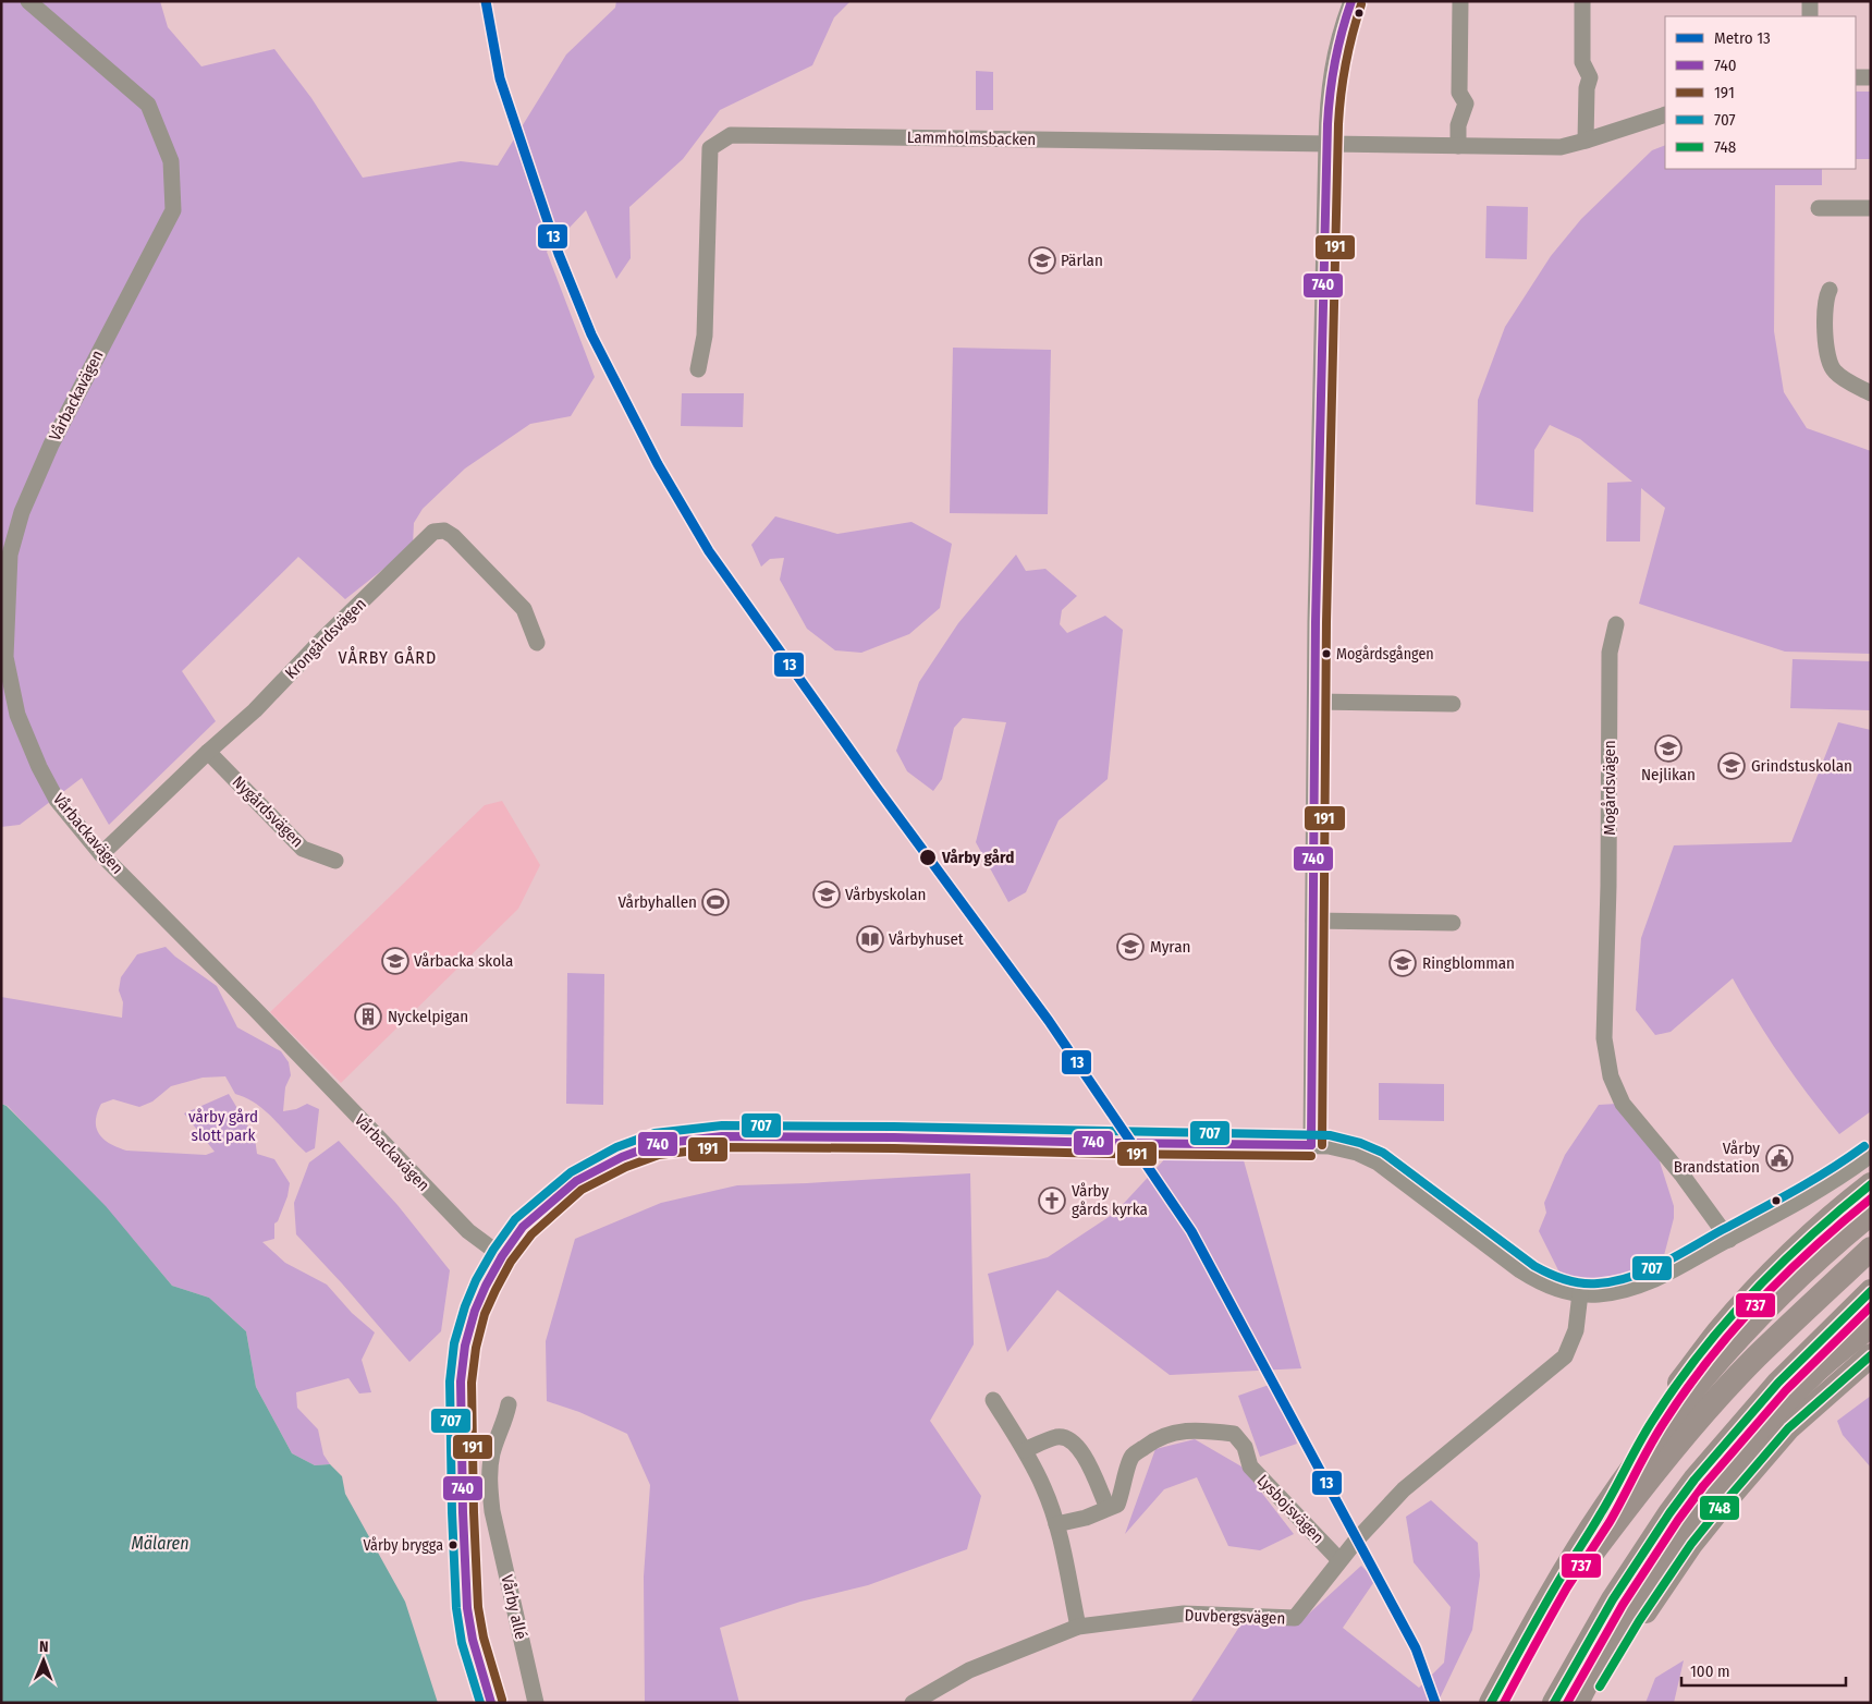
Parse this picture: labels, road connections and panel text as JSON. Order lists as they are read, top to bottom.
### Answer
{
  "streets": {
    "street": [
      "Lammholmsbacken",
      "Vårbackavägen",
      "Krongårdsvägen",
      "Mogårdsvägen",
      "Nygårdsvägen",
      "Lysbojsvägen",
      "Vårby allé",
      "Duvbergsvägen"
    ]
  },
  "crossings": [
    ["Vårbackavägen", "Krongårdsvägen"],
    ["Krongårdsvägen", "Nygårdsvägen"],
    ["Lysbojsvägen", "Duvbergsvägen"]
  ],
  "districts": ["VÅRBY GÅRD"],
  "water": ["Mälaren"],
  "parks": ["vårby gård slott park"],
  "places": {
    "school or university": [
      "Pärlan",
      "Nejlikan",
      "Grindstuskolan",
      "Vårbyskolan",
      "Myran",
      "Vårbacka skola",
      "Ringblomman"
    ],
    "other": ["Mogårdsgången", "Vårby gård", "Vårby brygga"],
    "sports": ["Vårbyhallen"],
    "library": ["Vårbyhuset"],
    "building": ["Nyckelpigan"],
    "public building": ["Vårby Brandstation"],
    "church": ["Vårby gårds kyrka"]
  },
  "lines": [
    "metro line 13",
    "transit line 740",
    "transit line 191",
    "transit line 707",
    "transit line 748",
    "transit line 737"
  ],
  "legend": [
    "Metro 13",
    "740",
    "191",
    "707",
    "748"
  ],
  "scale_bar": "100 m",
  "north": "top"
}
